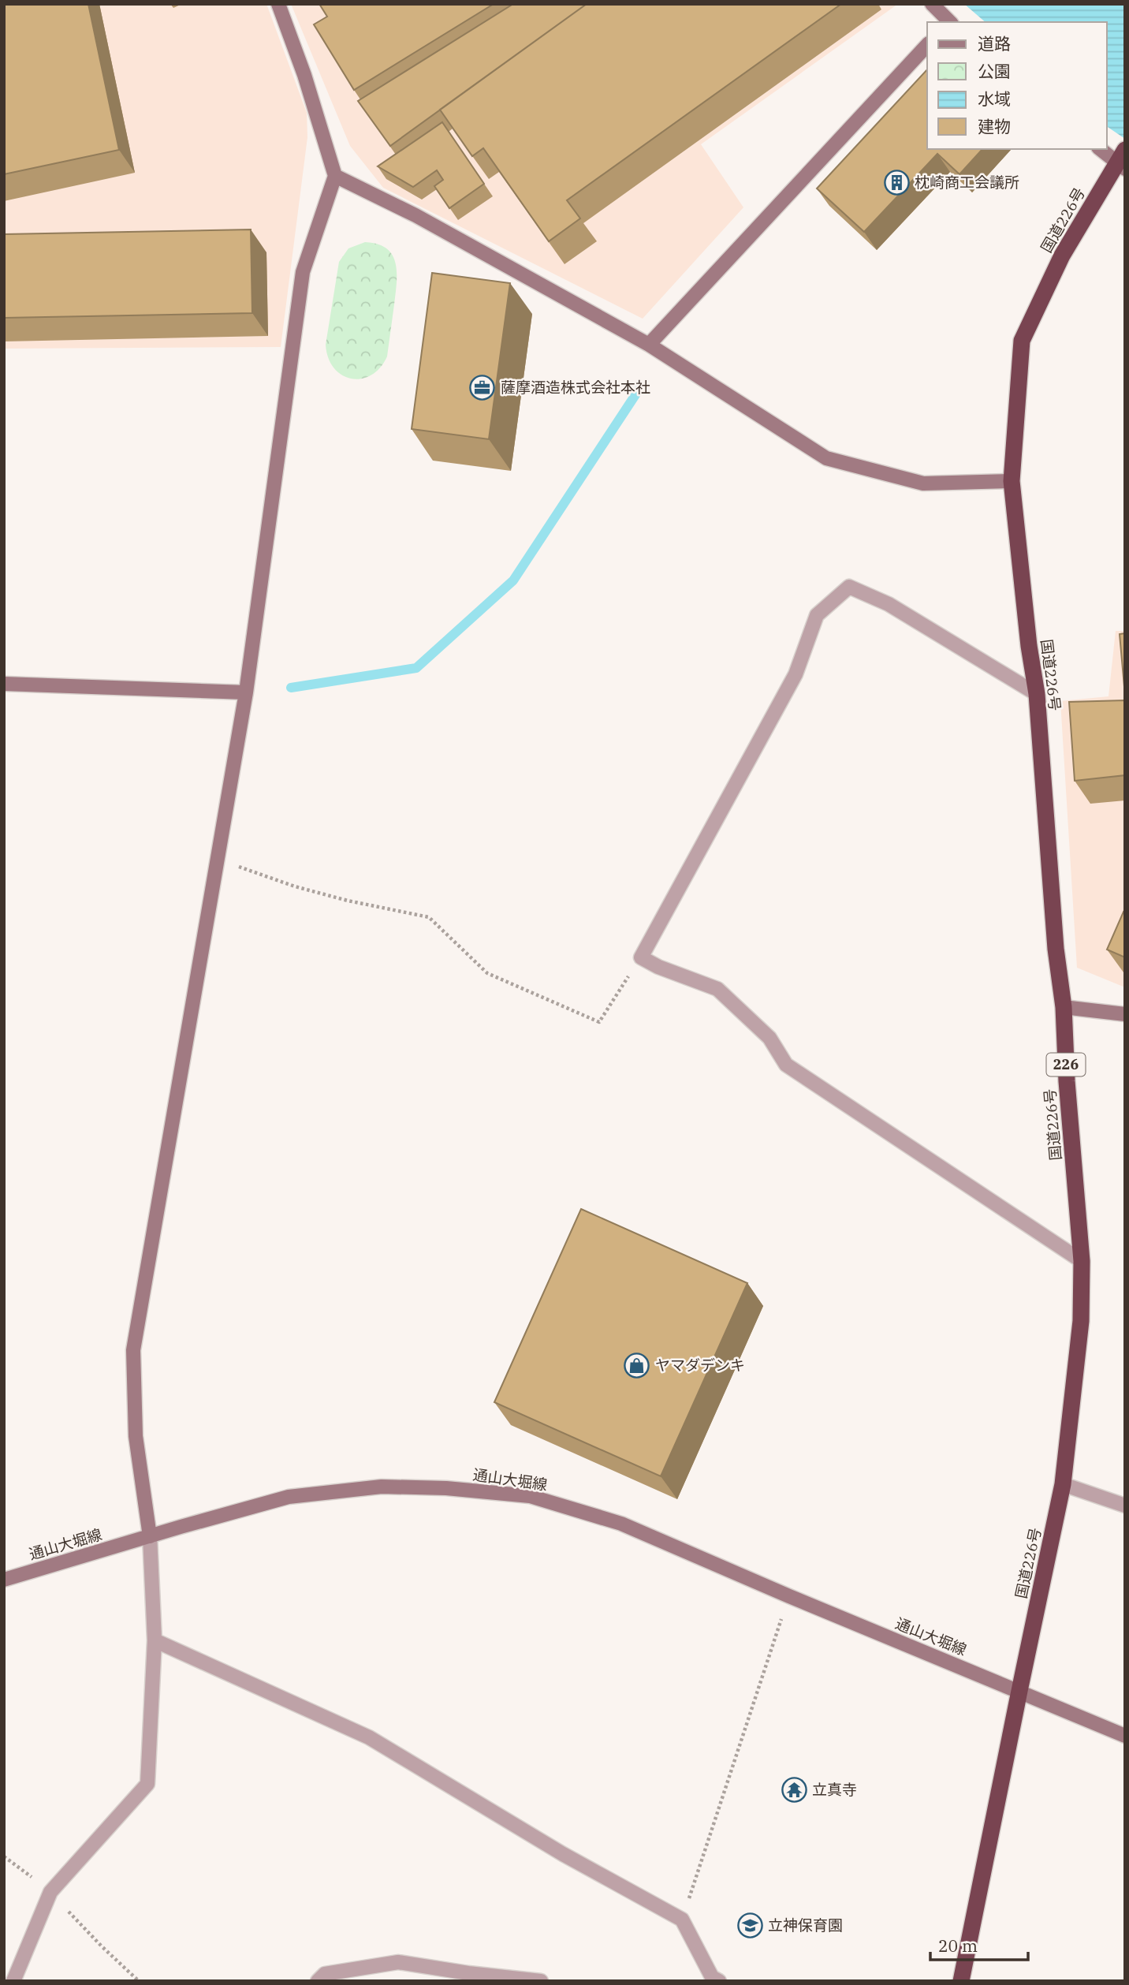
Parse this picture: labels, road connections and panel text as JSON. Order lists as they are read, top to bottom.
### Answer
{
  "streets": {
    "highway": ["国道226号", "226"],
    "street": ["通山大堀線"]
  },
  "crossings": [
    ["国道226号", "通山大堀線"]
  ],
  "places": {
    "building": ["枕崎商工会議所"],
    "office": ["薩摩酒造株式会社本社"],
    "shop": ["ヤマダデンキ"],
    "temple": ["立真寺"],
    "school or university": ["立神保育園"]
  },
  "legend": [
    "道路",
    "公園",
    "水域",
    "建物"
  ],
  "scale_bar": "20 m"
}
